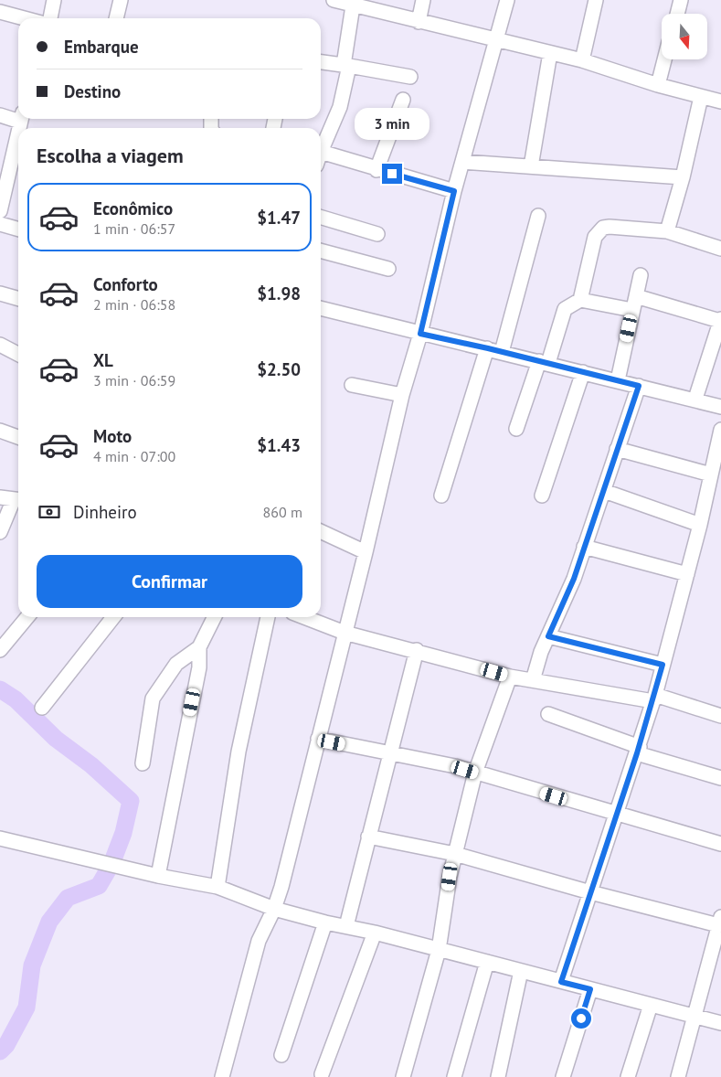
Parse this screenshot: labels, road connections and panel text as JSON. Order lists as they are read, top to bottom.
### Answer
{
  "north": "bottom",
  "page": {
    "banner": ["Embarque", "Destino"],
    "bubble": "3 min",
    "heading": "Escolha a viagem",
    "list": [
      {
        "name": "Econômico",
        "note": "1 min · 06:57",
        "value": "$1.47"
      },
      {
        "name": "Conforto",
        "note": "2 min · 06:58",
        "value": "$1.98"
      },
      {
        "name": "XL",
        "note": "3 min · 06:59",
        "value": "$2.50"
      },
      {
        "name": "Moto",
        "note": "4 min · 07:00",
        "value": "$1.43"
      }
    ],
    "pay": ["Dinheiro", "860 m"],
    "buttons": "Confirmar"
  }
}
